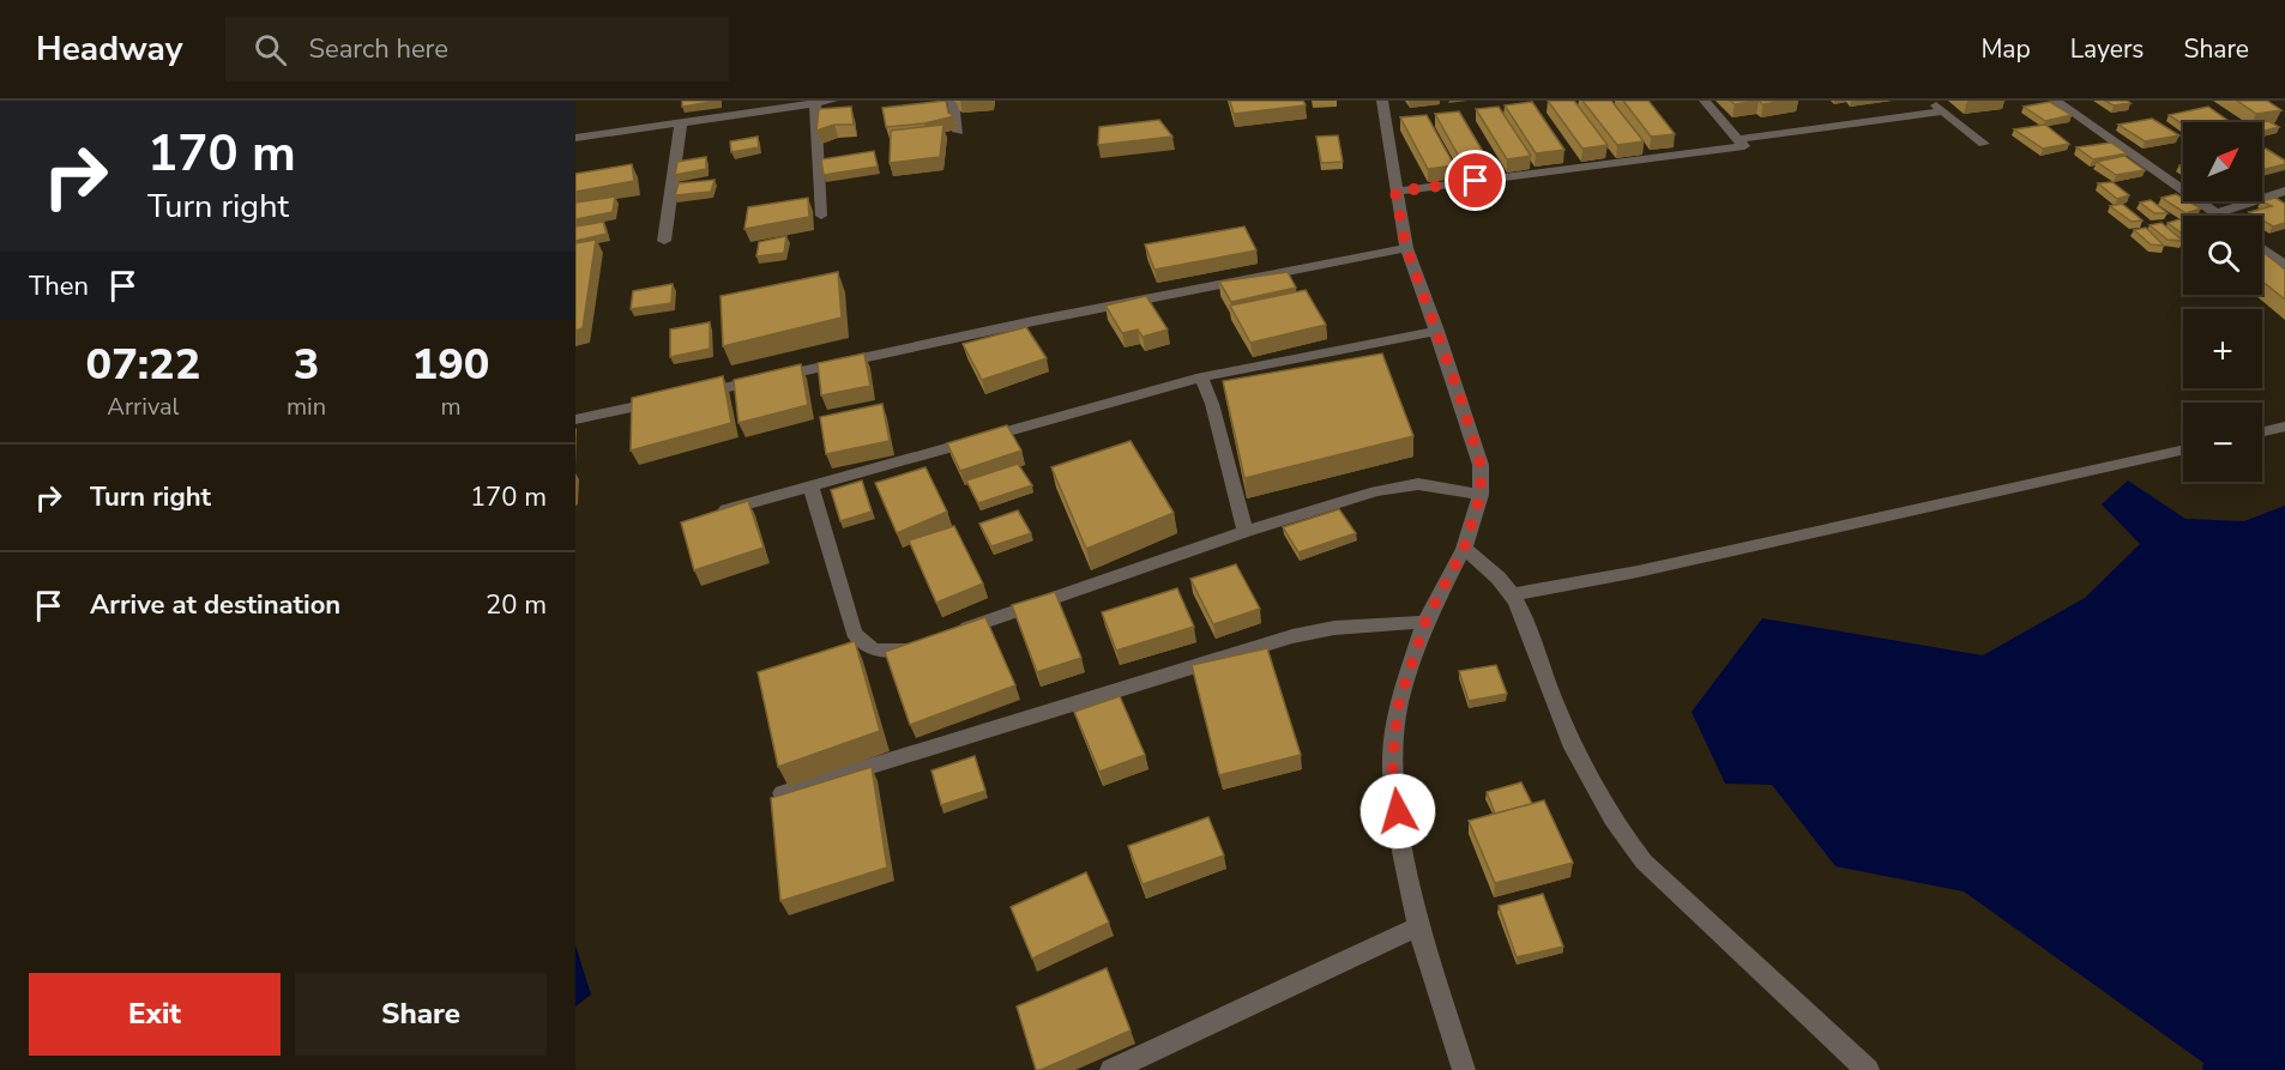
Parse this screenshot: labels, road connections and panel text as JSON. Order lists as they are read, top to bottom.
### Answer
{
  "north": "top right",
  "page": {
    "header": "Headway",
    "search": "Search here",
    "nav": ["Map", "Layers", "Share"],
    "turn": ["170 m", "Turn right"],
    "map_buttons": ["+", "−"],
    "then": "Then",
    "eta": [
      "07:22",
      "Arrival",
      "3",
      "min",
      "190",
      "m"
    ],
    "list": [
      {
        "name": "Turn right",
        "value": "170 m"
      },
      {
        "name": "Arrive at destination",
        "value": "20 m"
      }
    ],
    "buttons": ["Exit", "Share"]
  }
}
